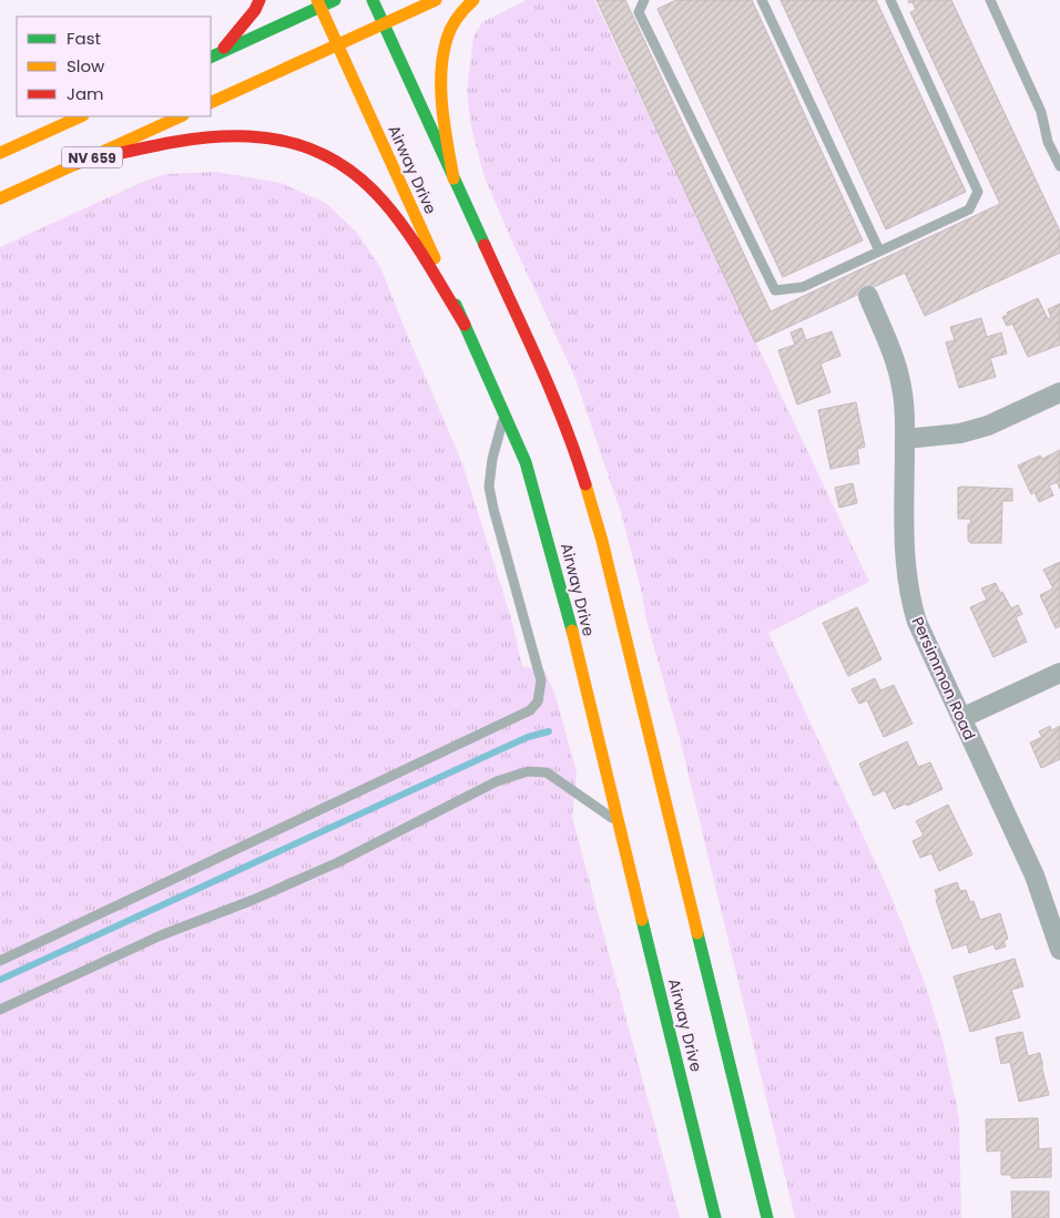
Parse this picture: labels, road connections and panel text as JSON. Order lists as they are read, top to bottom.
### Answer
{
  "streets": {
    "main road": ["NV 659", "Airway Drive"],
    "street": ["Persimmon Road"]
  },
  "legend": ["Fast", "Slow", "Jam"]
}
